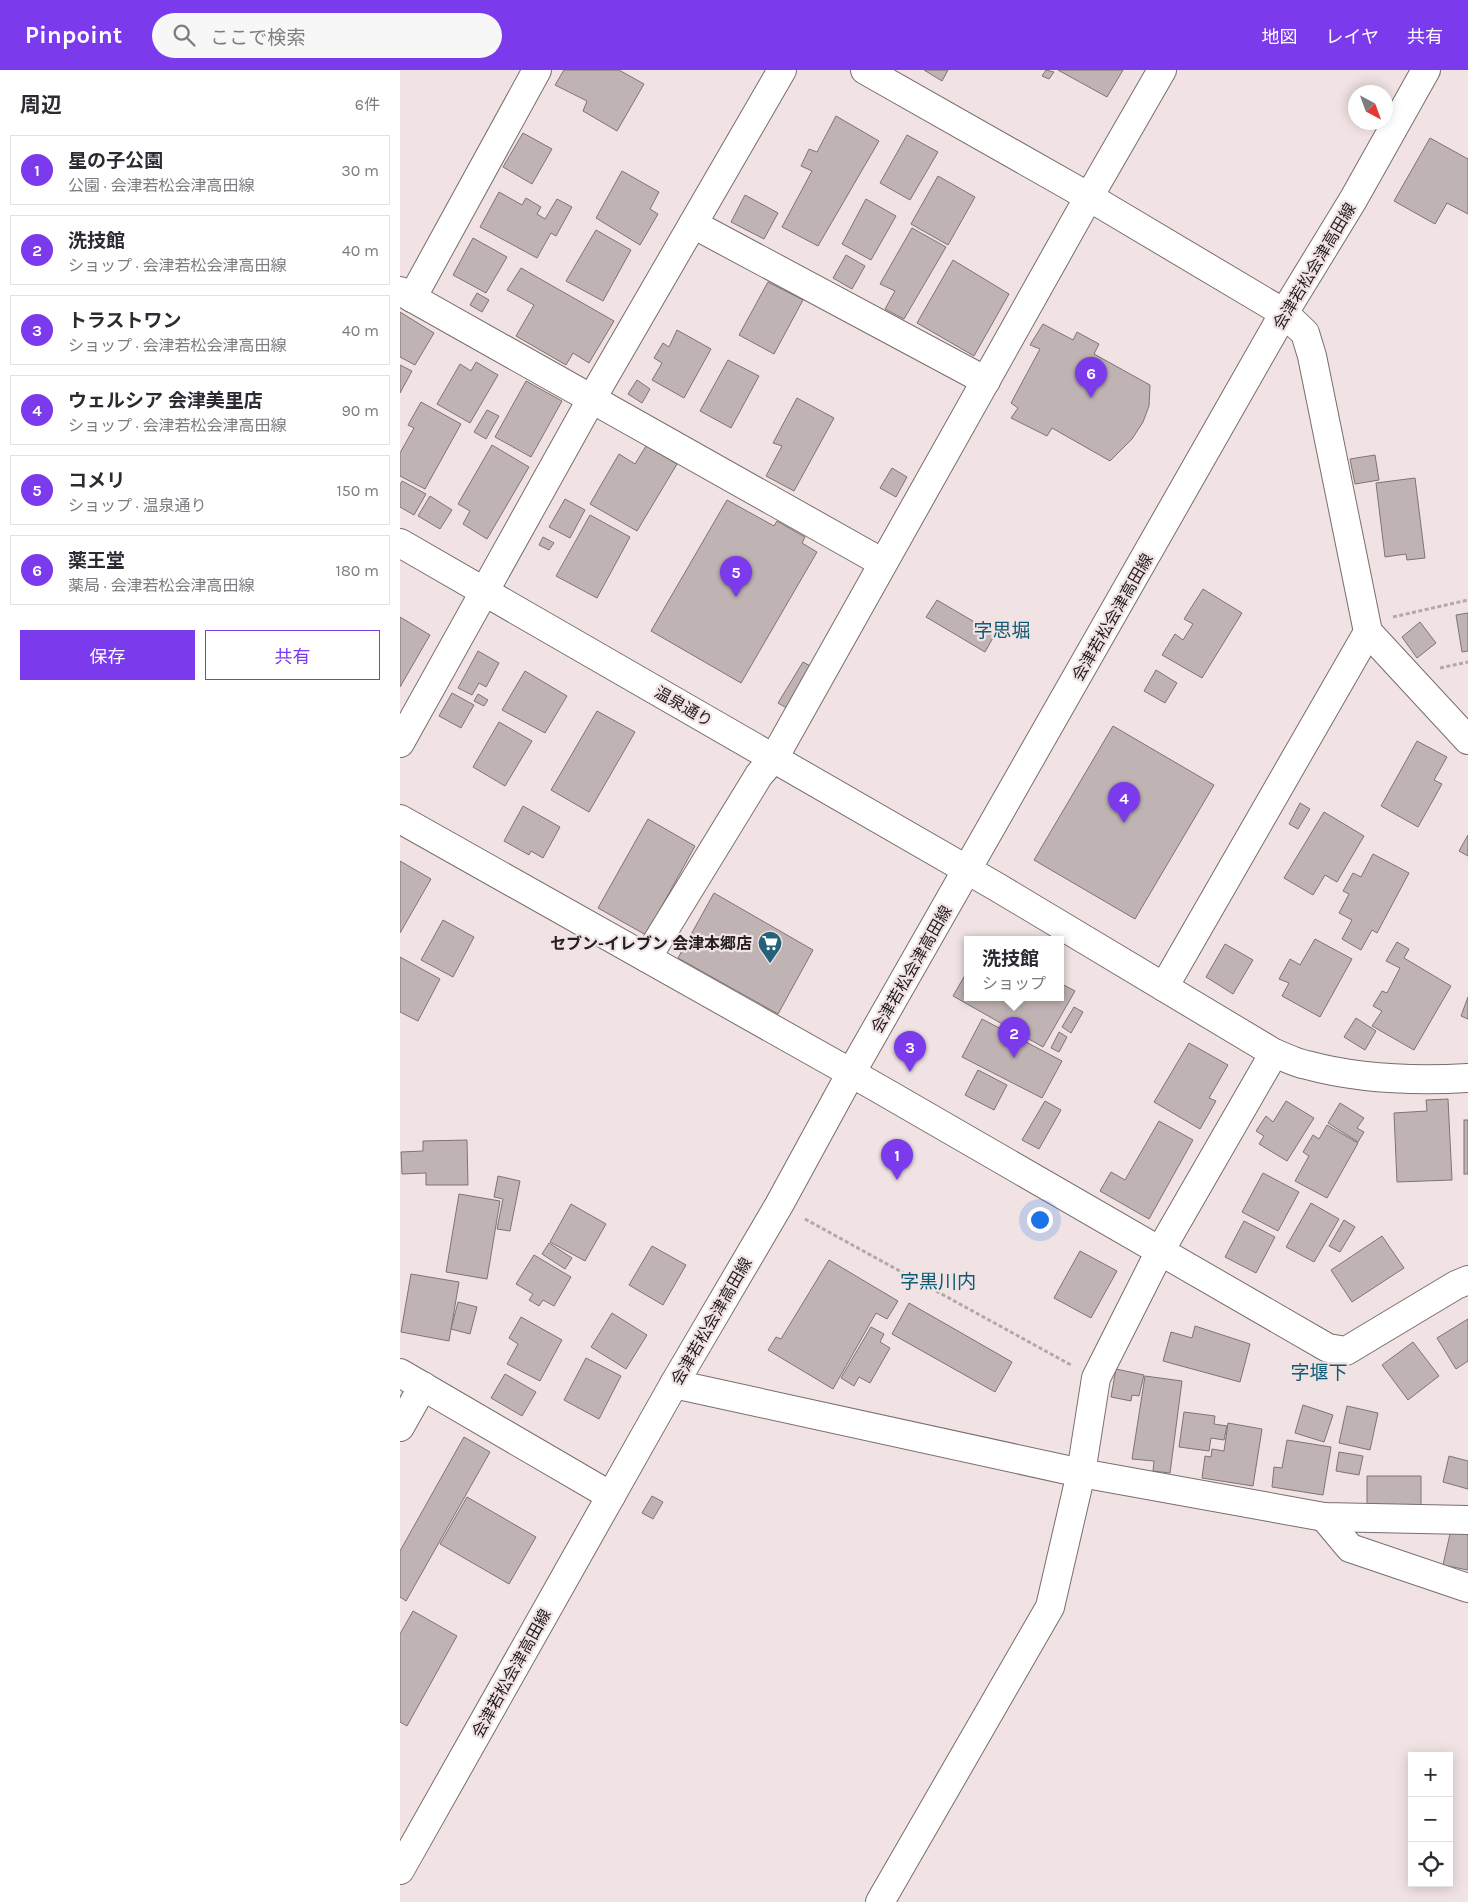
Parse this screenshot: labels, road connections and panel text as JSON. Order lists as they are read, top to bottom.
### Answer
{
  "streets": {
    "street": ["会津若松会津高田線", "温泉通り"]
  },
  "crossings": [
    ["会津若松会津高田線", "温泉通り"]
  ],
  "districts": ["字思堀", "字黒川内", "字堰下"],
  "places": {
    "supermarket": ["セブン-イレブン 会津本郷店"]
  },
  "north": "bottom right",
  "page": {
    "header": "Pinpoint",
    "search": "ここで検索",
    "nav": ["地図", "レイヤ", "共有"],
    "heading": ["周辺", "6件"],
    "list": [
      {
        "mark": "1",
        "name": "星の子公園",
        "note": "公園 · 会津若松会津高田線",
        "value": "30 m"
      },
      {
        "mark": "2",
        "name": "洗技館",
        "note": "ショップ · 会津若松会津高田線",
        "value": "40 m"
      },
      {
        "mark": "3",
        "name": "トラストワン",
        "note": "ショップ · 会津若松会津高田線",
        "value": "40 m"
      },
      {
        "mark": "4",
        "name": "ウェルシア 会津美里店",
        "note": "ショップ · 会津若松会津高田線",
        "value": "90 m"
      },
      {
        "mark": "5",
        "name": "コメリ",
        "note": "ショップ · 温泉通り",
        "value": "150 m"
      },
      {
        "mark": "6",
        "name": "薬王堂",
        "note": "薬局 · 会津若松会津高田線",
        "value": "180 m"
      }
    ],
    "pins": [
      "6",
      "5",
      "4",
      "2",
      "3",
      "1"
    ],
    "buttons": ["保存", "共有"],
    "popup": ["洗技館", "ショップ"],
    "map_buttons": ["+", "−"]
  }
}
